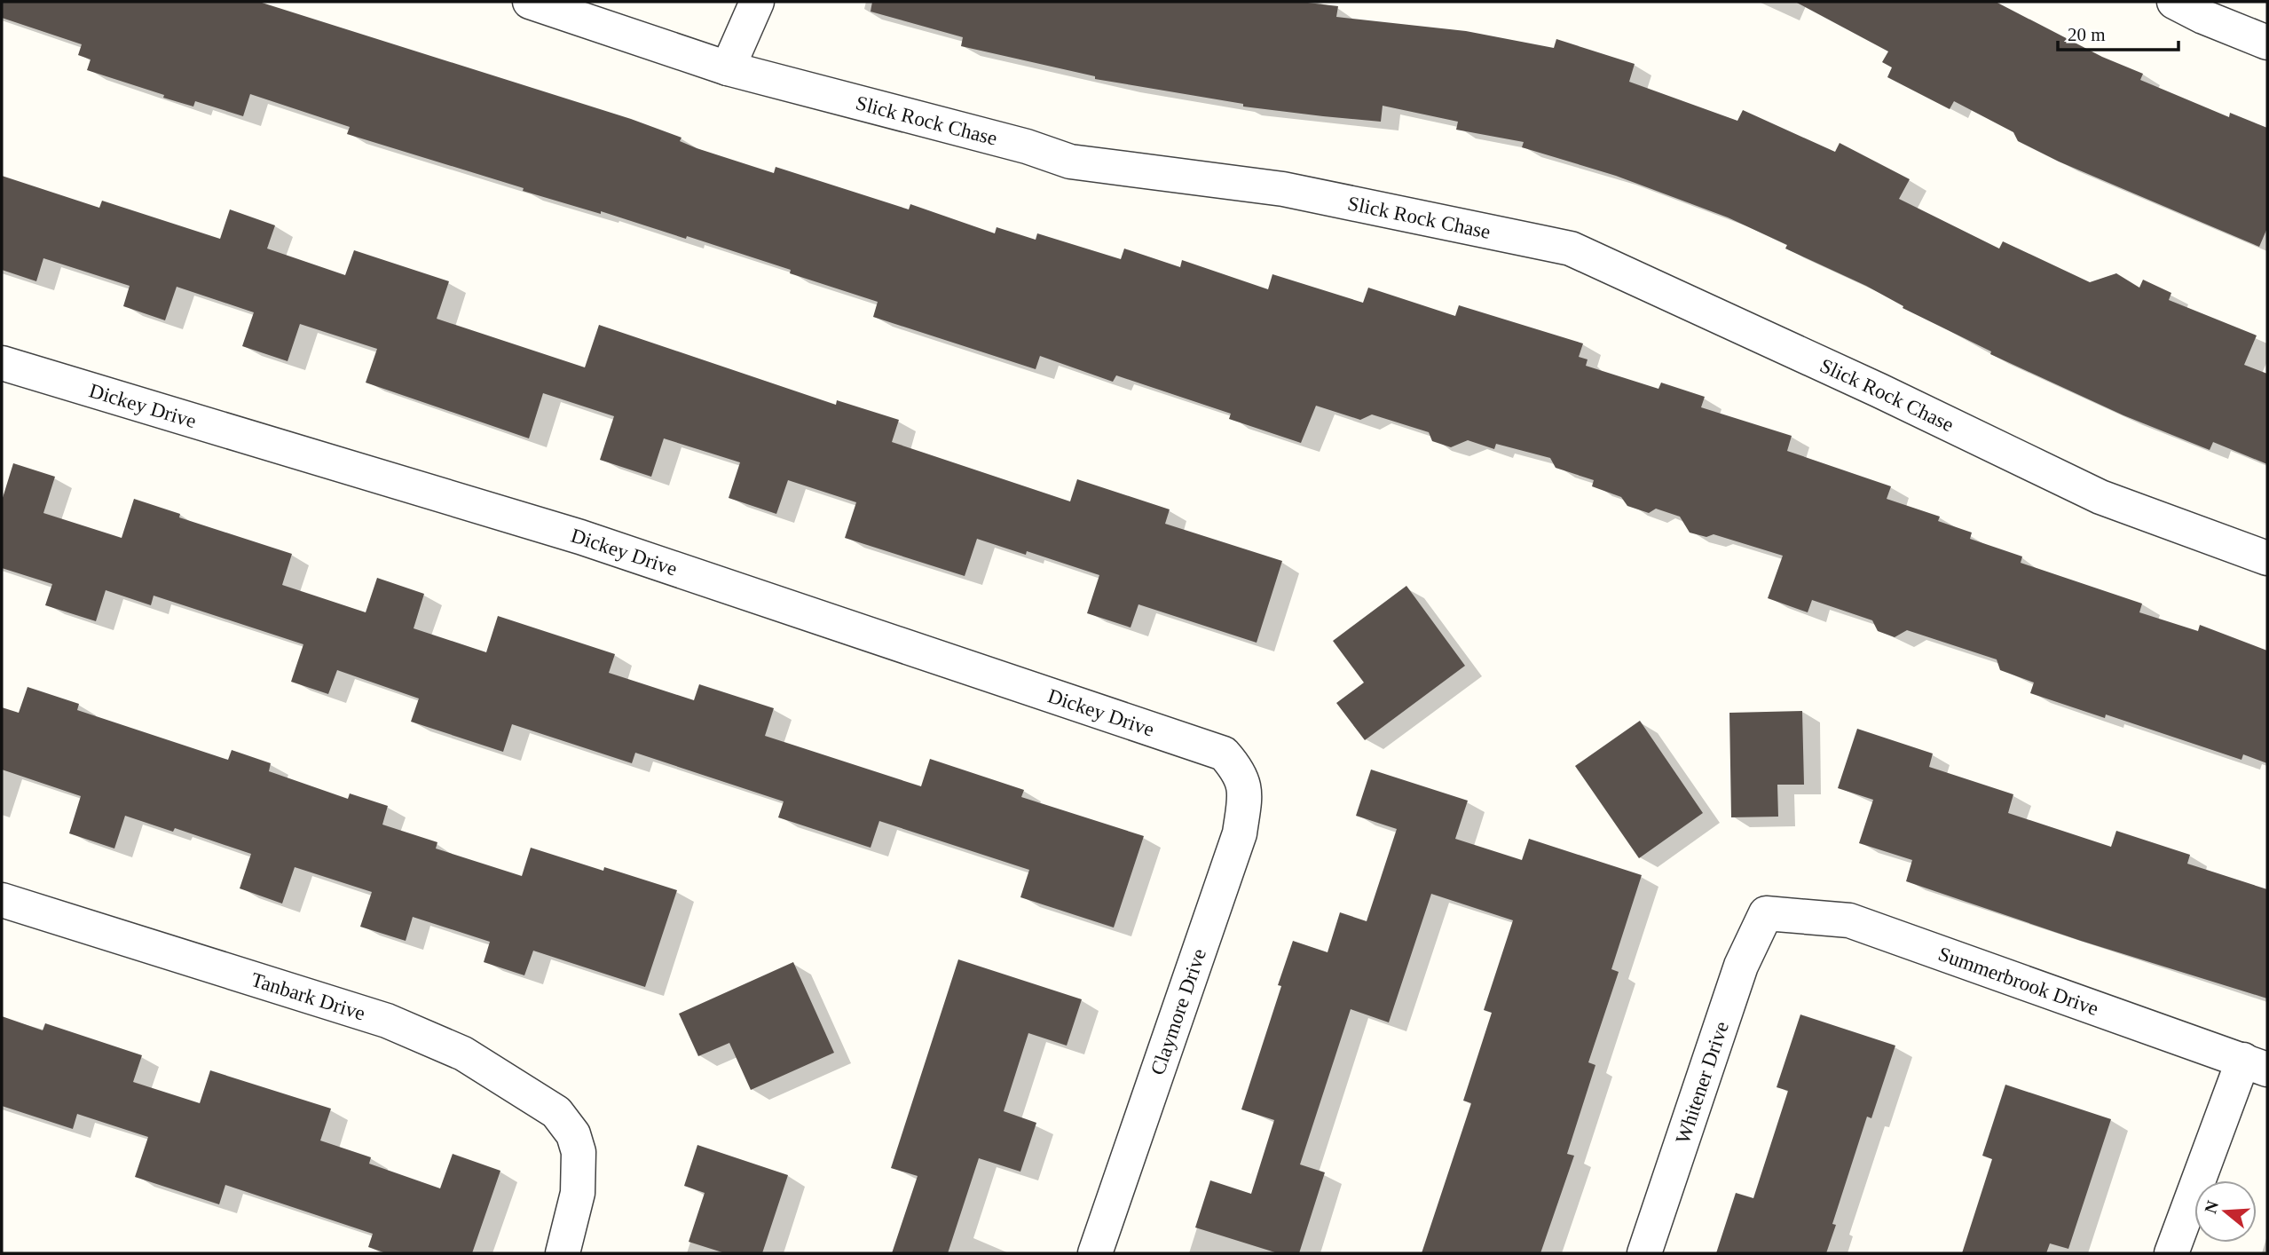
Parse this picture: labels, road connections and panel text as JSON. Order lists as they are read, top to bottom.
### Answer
{
  "streets": {
    "street": [
      "Slick Rock Chase",
      "Dickey Drive",
      "Summerbrook Drive",
      "Tanbark Drive",
      "Claymore Drive",
      "Whitener Drive"
    ]
  },
  "crossings": [
    ["Dickey Drive", "Claymore Drive"],
    ["Summerbrook Drive", "Whitener Drive"]
  ],
  "scale_bar": "20 m",
  "north": "left"
}
